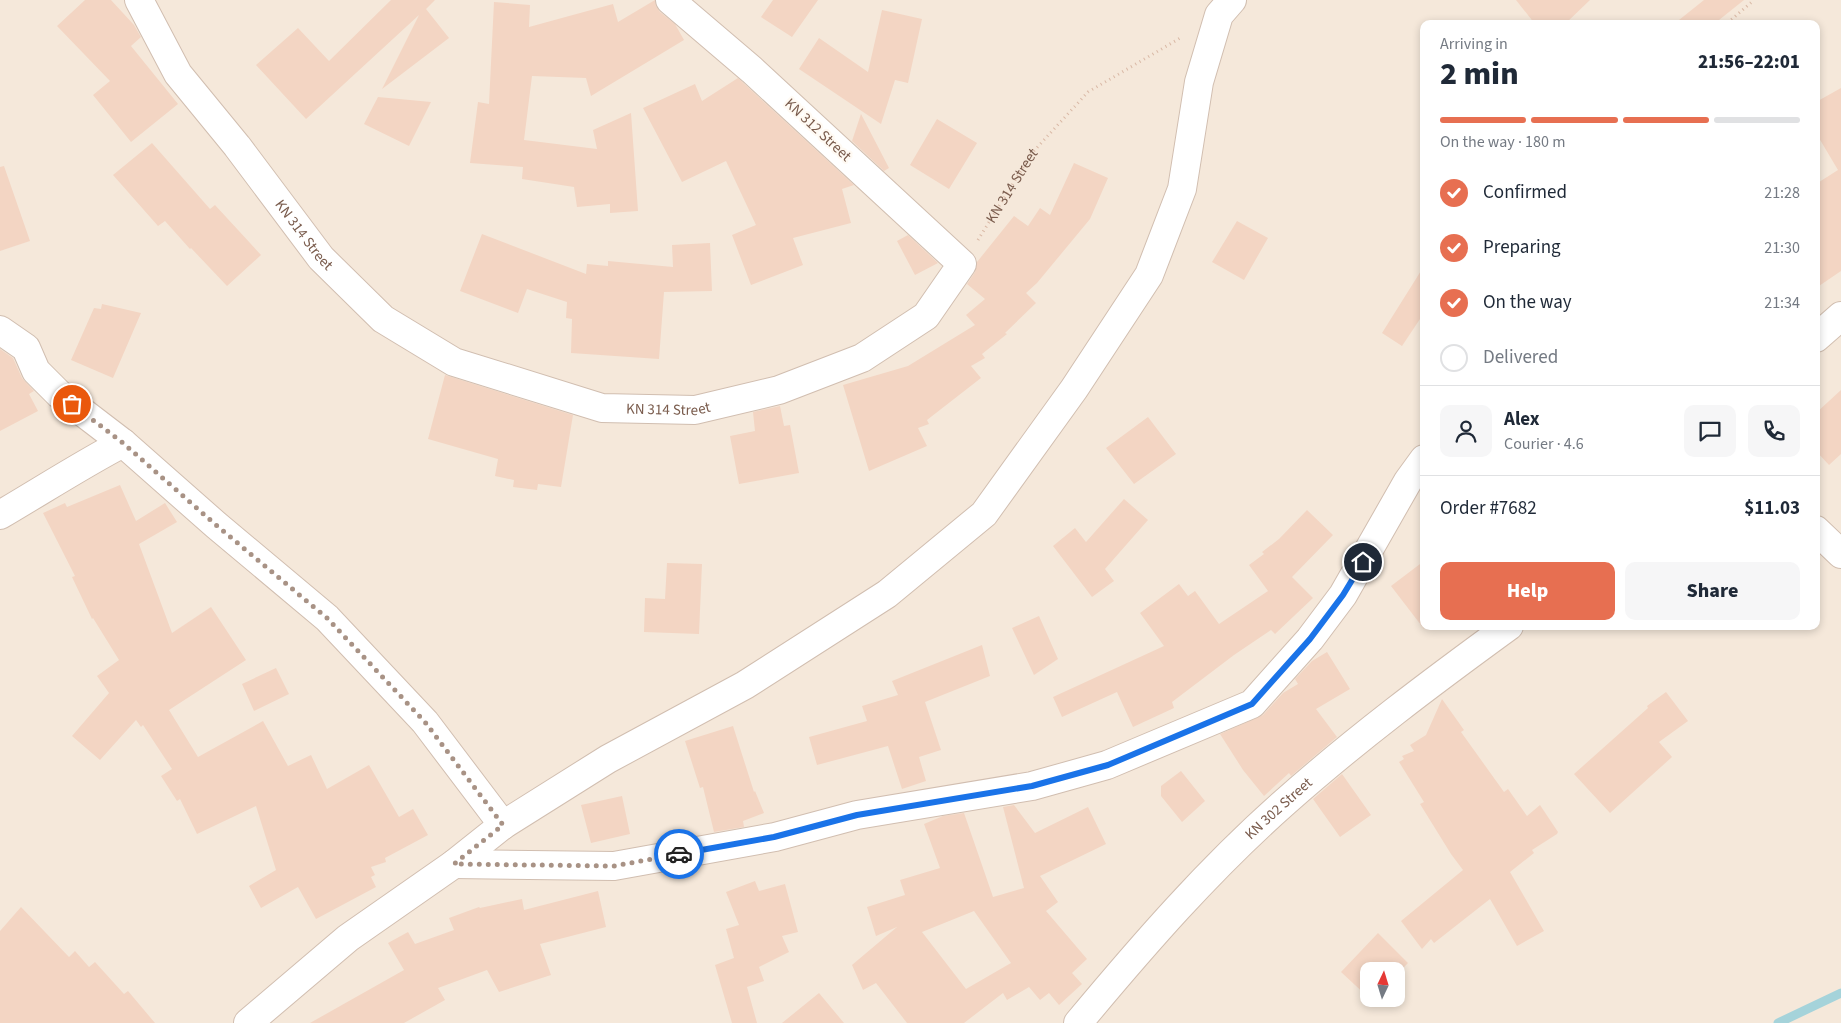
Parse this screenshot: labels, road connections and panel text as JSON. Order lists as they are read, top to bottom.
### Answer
{
  "streets": {
    "street": ["KN 312 Street", "KN 314 Street", "KN 302 Street"]
  },
  "crossings": [
    ["KN 312 Street", "KN 314 Street"]
  ],
  "north": "top",
  "page": {
    "heading": ["2 min", "Arriving in", "21:56–22:01"],
    "panel": [
      "Alex",
      "Courier · 4.6",
      "Order #7682",
      "$11.03"
    ],
    "bar": "On the way · 180 m",
    "list": [
      ["Confirmed", "21:28"],
      ["Preparing", "21:30"],
      ["On the way", "21:34"],
      "Delivered"
    ],
    "buttons": ["Help", "Share"]
  }
}
